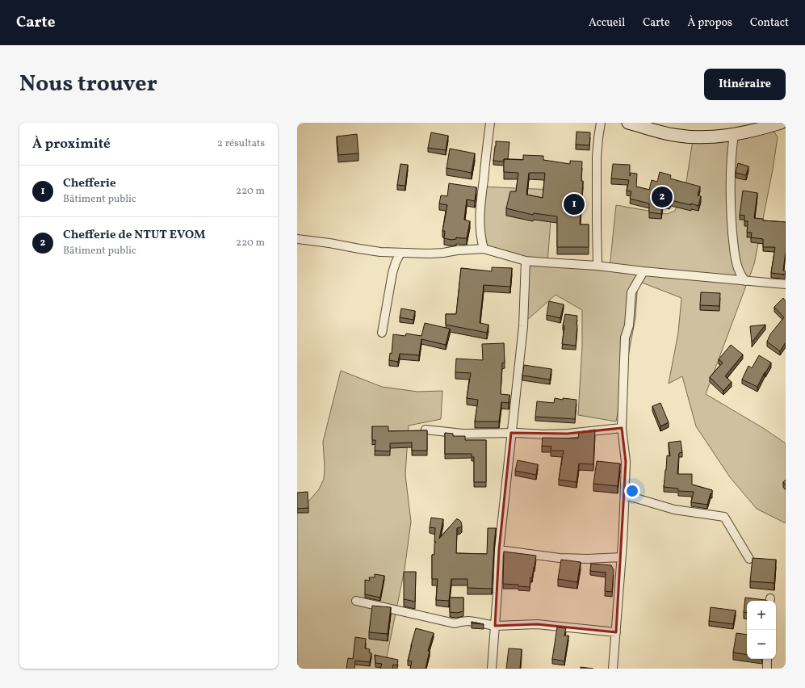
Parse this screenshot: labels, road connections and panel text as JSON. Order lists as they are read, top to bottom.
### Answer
{
  "page": {
    "header": "Carte",
    "nav": [
      "Accueil",
      "Carte",
      "À propos",
      "Contact"
    ],
    "title": "Nous trouver",
    "buttons": "Itinéraire",
    "heading": ["À proximité", "2 résultats"],
    "list": [
      {
        "mark": "1",
        "name": "Chefferie",
        "note": "Bâtiment public",
        "value": "220 m"
      },
      {
        "mark": "2",
        "name": "Chefferie de NTUT EVOM",
        "note": "Bâtiment public",
        "value": "220 m"
      }
    ],
    "pins": ["2", "1"],
    "map_buttons": ["+", "−"]
  }
}
